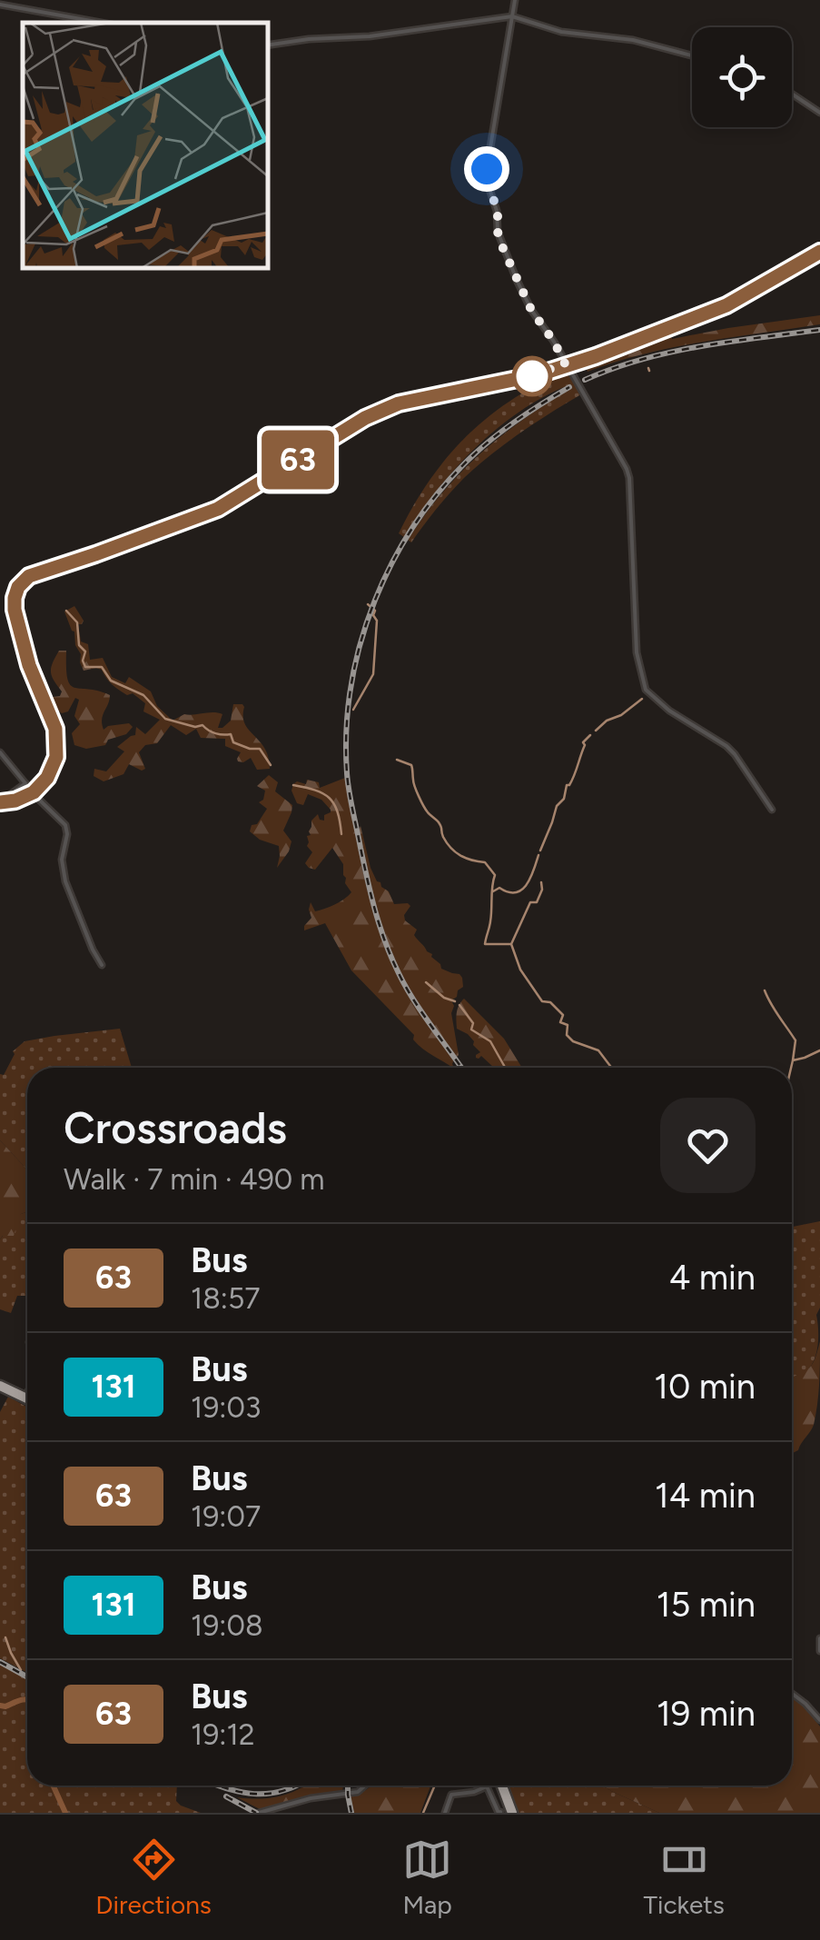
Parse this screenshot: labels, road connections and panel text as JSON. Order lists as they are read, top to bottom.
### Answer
{
  "lines": ["bus line 63"],
  "page": {
    "on_map": "63",
    "heading": ["Crossroads", "Walk · 7 min · 490 m"],
    "list": [
      {
        "mark": "63",
        "name": "Bus",
        "note": "18:57",
        "value": "4 min"
      },
      {
        "mark": "131",
        "name": "Bus",
        "note": "19:03",
        "value": "10 min"
      },
      {
        "mark": "63",
        "name": "Bus",
        "note": "19:07",
        "value": "14 min"
      },
      {
        "mark": "131",
        "name": "Bus",
        "note": "19:08",
        "value": "15 min"
      },
      {
        "mark": "63",
        "name": "Bus",
        "note": "19:12",
        "value": "19 min"
      }
    ],
    "tabs": ["Directions", "Map", "Tickets"]
  }
}
